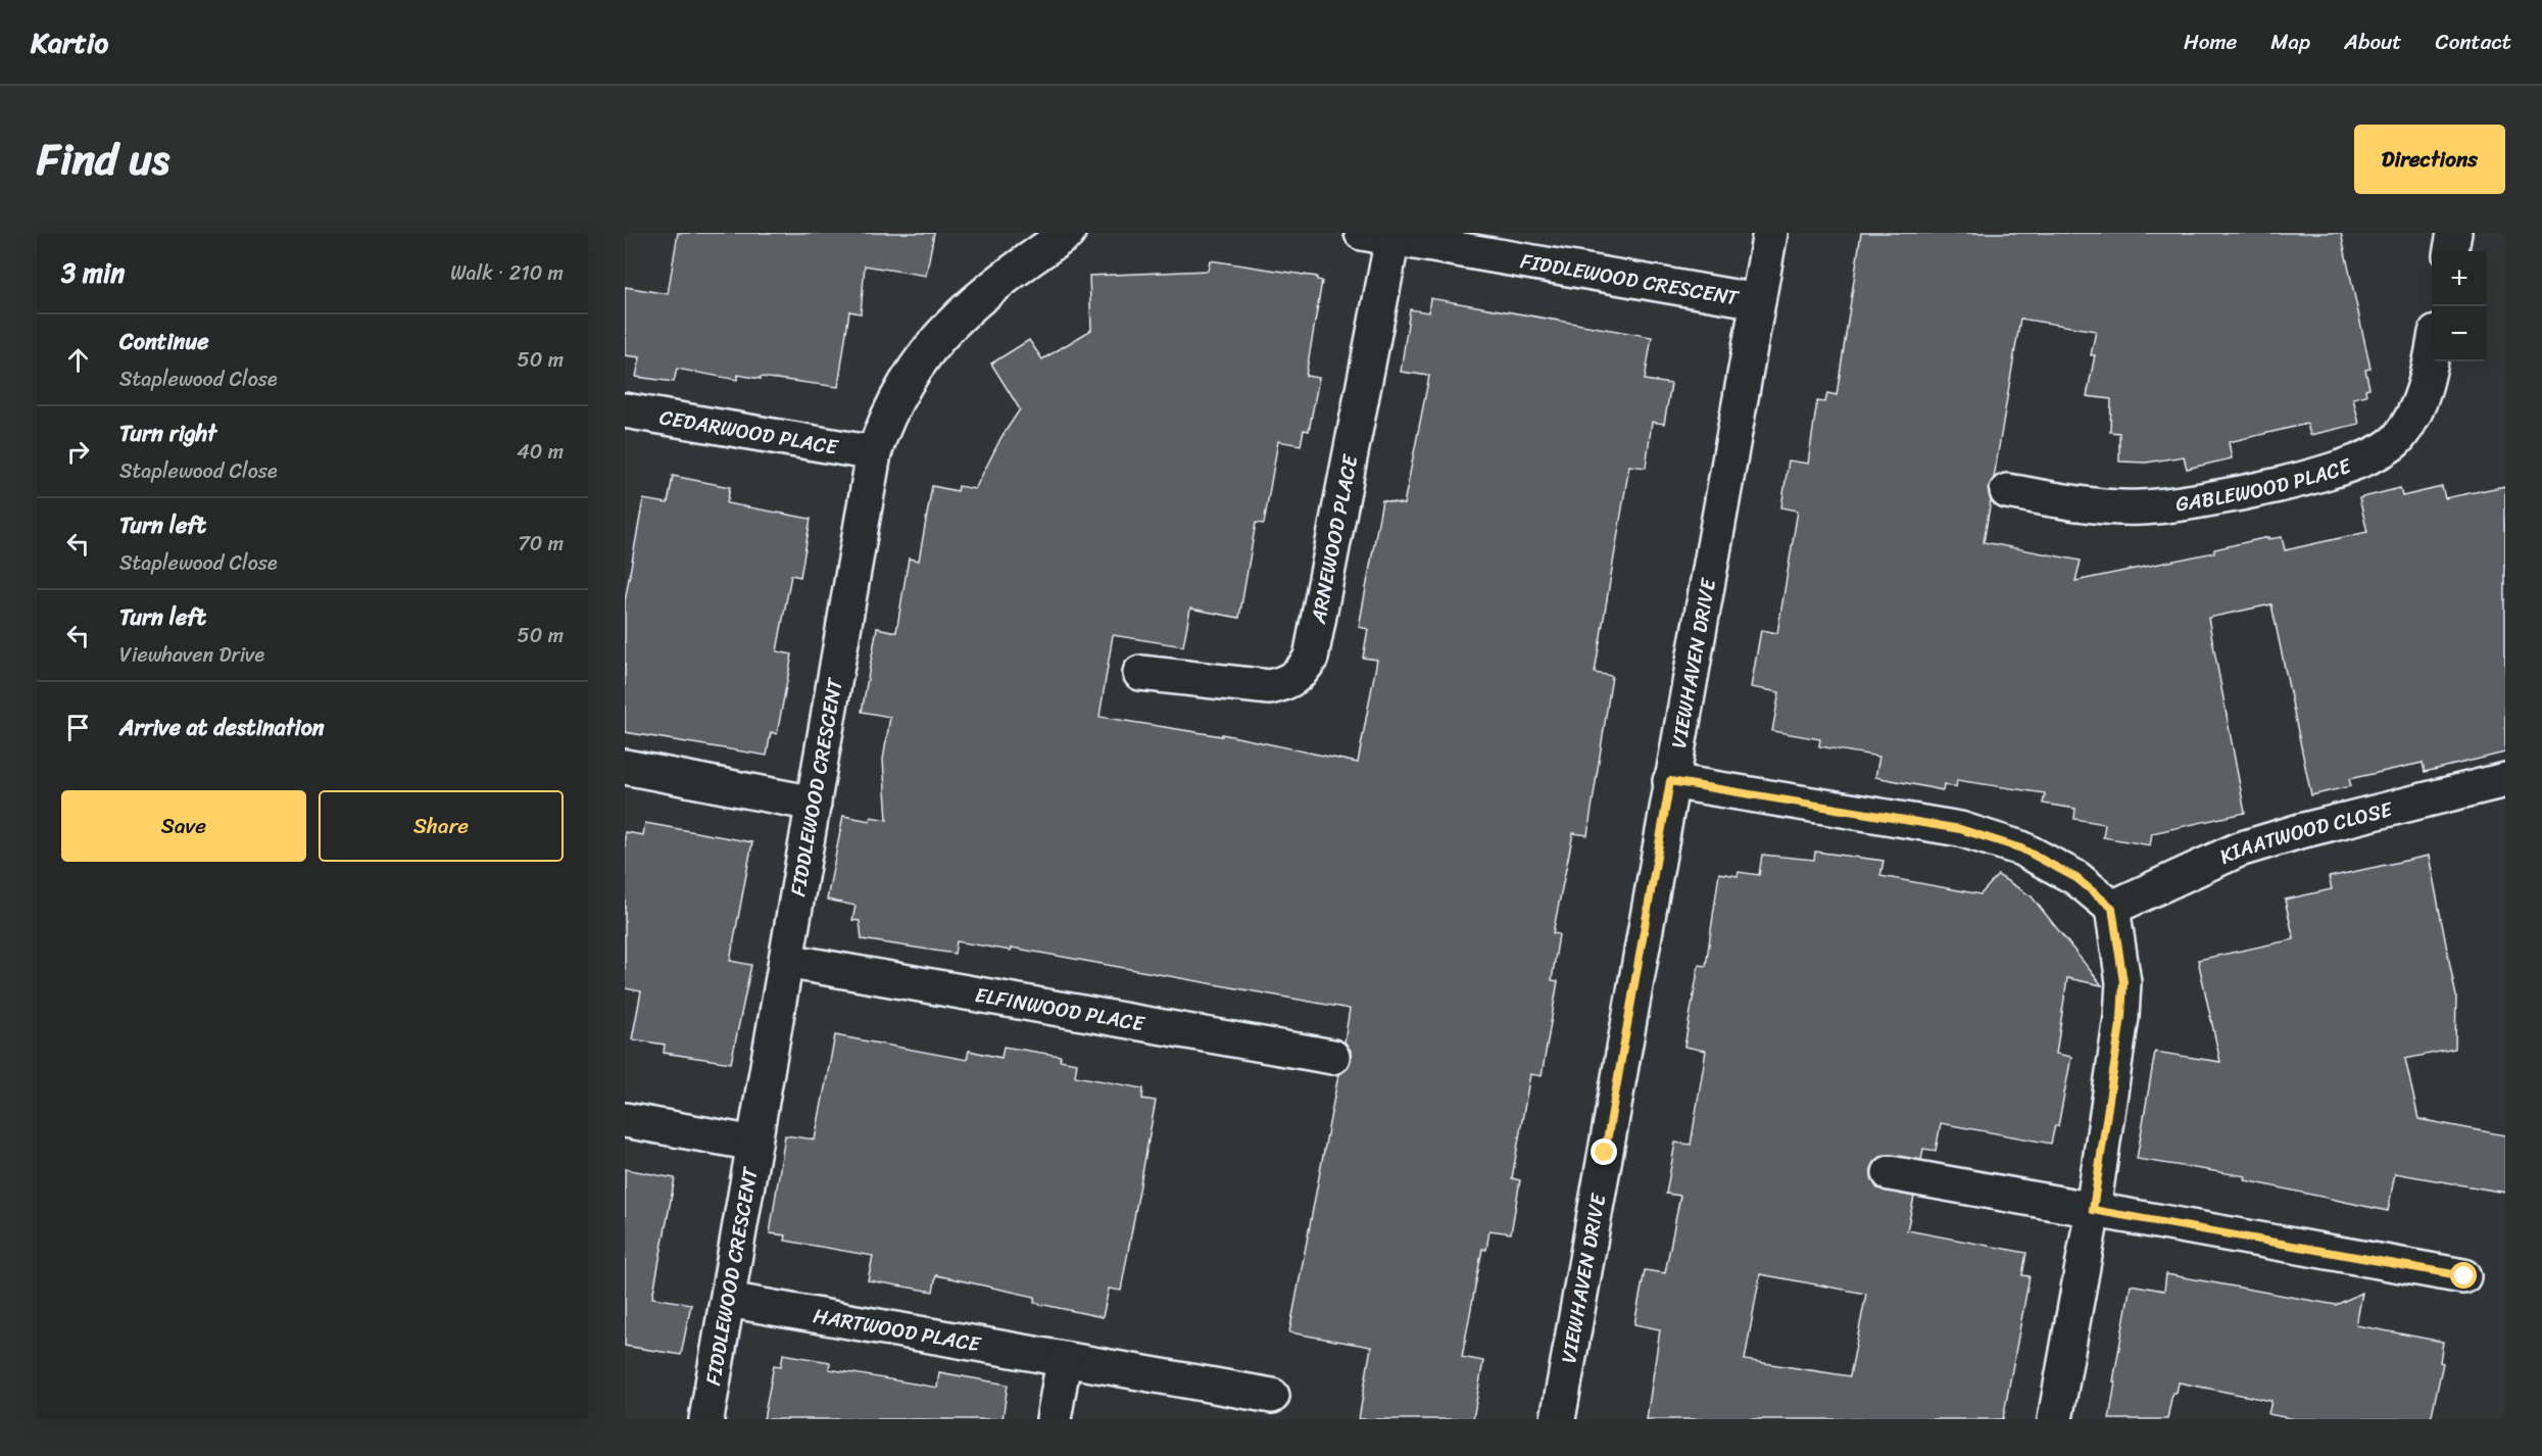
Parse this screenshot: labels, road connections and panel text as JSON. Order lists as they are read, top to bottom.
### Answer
{
  "streets": {
    "street": [
      "FIDDLEWOOD CRESCENT",
      "CEDARWOOD PLACE",
      "GABLEWOOD PLACE",
      "ARNEWOOD PLACE",
      "VIEWHAVEN DRIVE",
      "KIAATWOOD CLOSE",
      "ELFINWOOD PLACE",
      "HARTWOOD PLACE"
    ]
  },
  "crossings": [
    ["FIDDLEWOOD CRESCENT", "CEDARWOOD PLACE"],
    ["FIDDLEWOOD CRESCENT", "ARNEWOOD PLACE"],
    ["FIDDLEWOOD CRESCENT", "VIEWHAVEN DRIVE"],
    ["FIDDLEWOOD CRESCENT", "ELFINWOOD PLACE"],
    ["FIDDLEWOOD CRESCENT", "HARTWOOD PLACE"]
  ],
  "page": {
    "header": "Kartio",
    "nav": [
      "Home",
      "Map",
      "About",
      "Contact"
    ],
    "title": "Find us",
    "buttons": [
      "Directions",
      ["Save", "Share"]
    ],
    "heading": ["3 min", "Walk · 210 m"],
    "map_buttons": ["+", "−"],
    "list": [
      ["Continue", "Staplewood Close", "50 m"],
      ["Turn right", "Staplewood Close", "40 m"],
      ["Turn left", "Staplewood Close", "70 m"],
      ["Turn left", "Viewhaven Drive", "50 m"],
      "Arrive at destination"
    ]
  }
}
